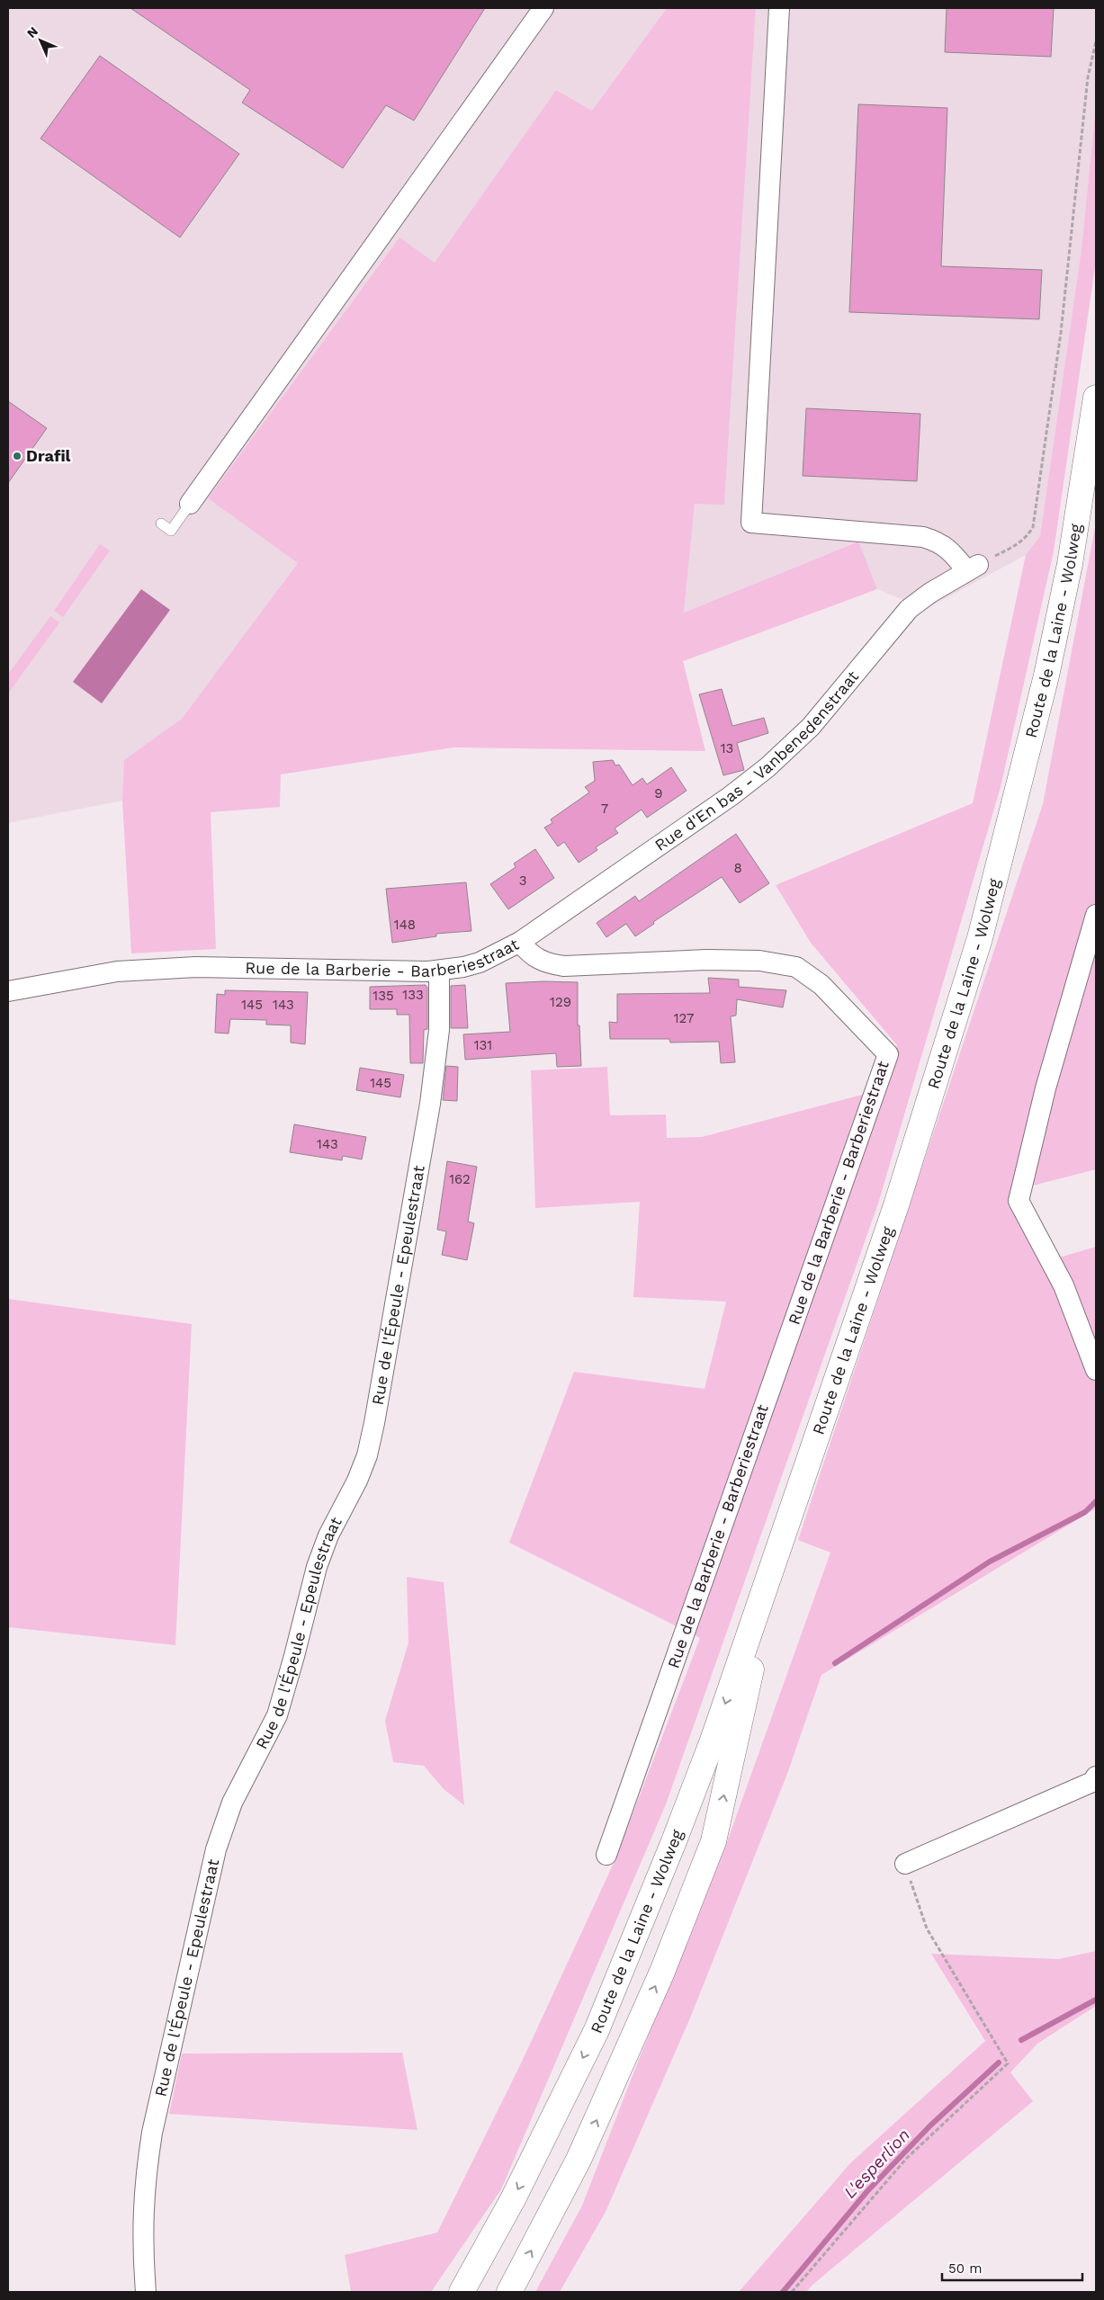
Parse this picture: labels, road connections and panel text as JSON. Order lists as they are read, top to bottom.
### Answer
{
  "streets": {
    "highway": ["Route de la Laine - Wolweg"],
    "street": ["Rue d'En bas - Vanbenedenstraat", "Rue de la Barberie - Barberiestraat", "Rue de l'Épeule - Epeulestraat"]
  },
  "crossings": [
    ["Rue d'En bas - Vanbenedenstraat", "Rue de la Barberie - Barberiestraat"],
    ["Rue de la Barberie - Barberiestraat", "Rue de l'Épeule - Epeulestraat"]
  ],
  "water": ["L'esperlion"],
  "places": ["Drafil"],
  "house_numbers": [
    "13",
    "9",
    "7",
    "8",
    "3",
    "148",
    "133",
    "135",
    "129",
    "145",
    "143",
    "127",
    "131",
    "145",
    "143",
    "162"
  ],
  "scale_bar": "50 m",
  "north": "top left"
}
